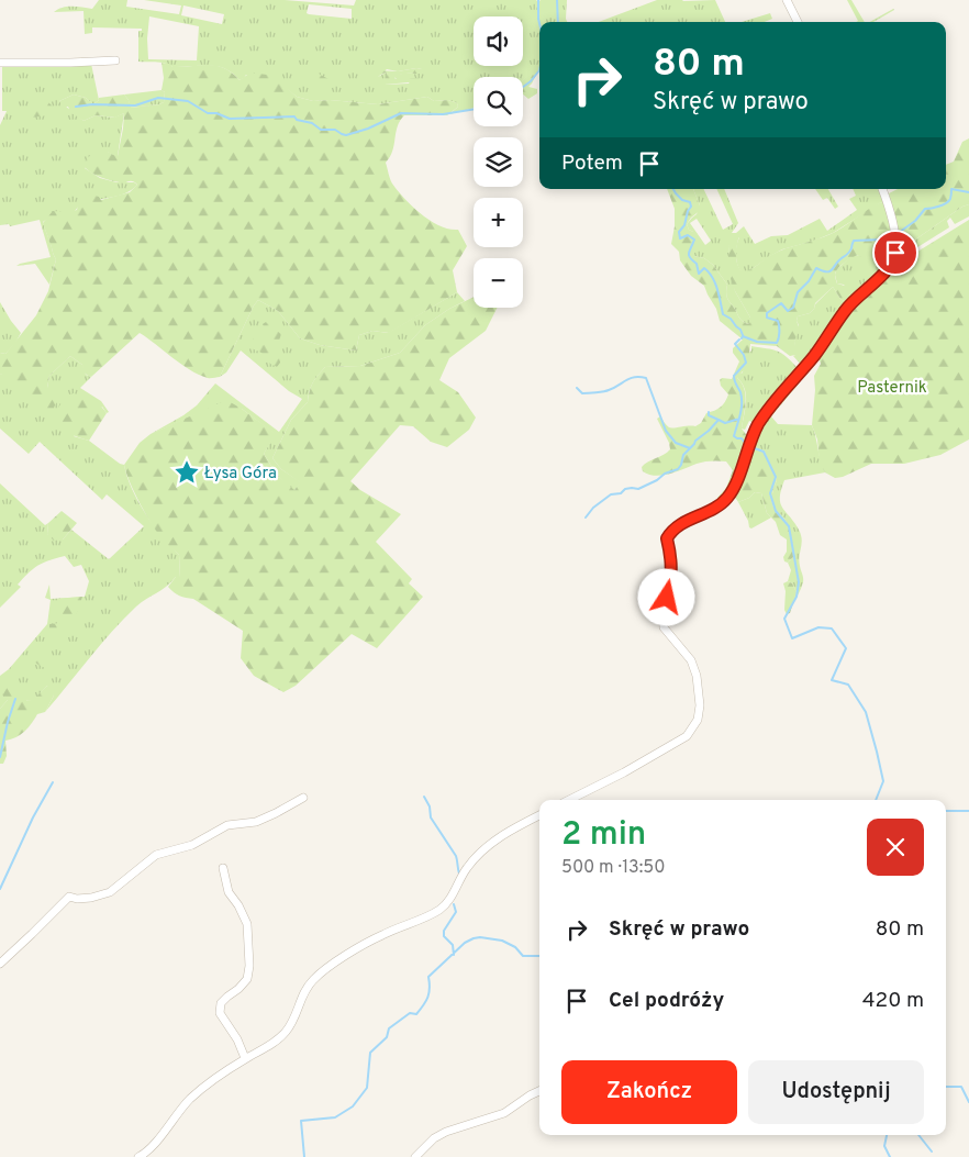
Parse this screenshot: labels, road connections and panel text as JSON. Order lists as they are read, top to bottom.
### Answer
{
  "parks": ["Pasternik"],
  "places": {
    "place": ["Łysa Góra"]
  },
  "page": {
    "map_buttons": ["+", "−"],
    "turn": ["80 m", "Skręć w prawo"],
    "then": "Potem",
    "heading": ["2 min", "500 m · 13:50"],
    "list": [
      {
        "name": "Skręć w prawo",
        "value": "80 m"
      },
      {
        "name": "Cel podróży",
        "value": "420 m"
      }
    ],
    "buttons": ["Zakończ", "Udostępnij"]
  }
}
